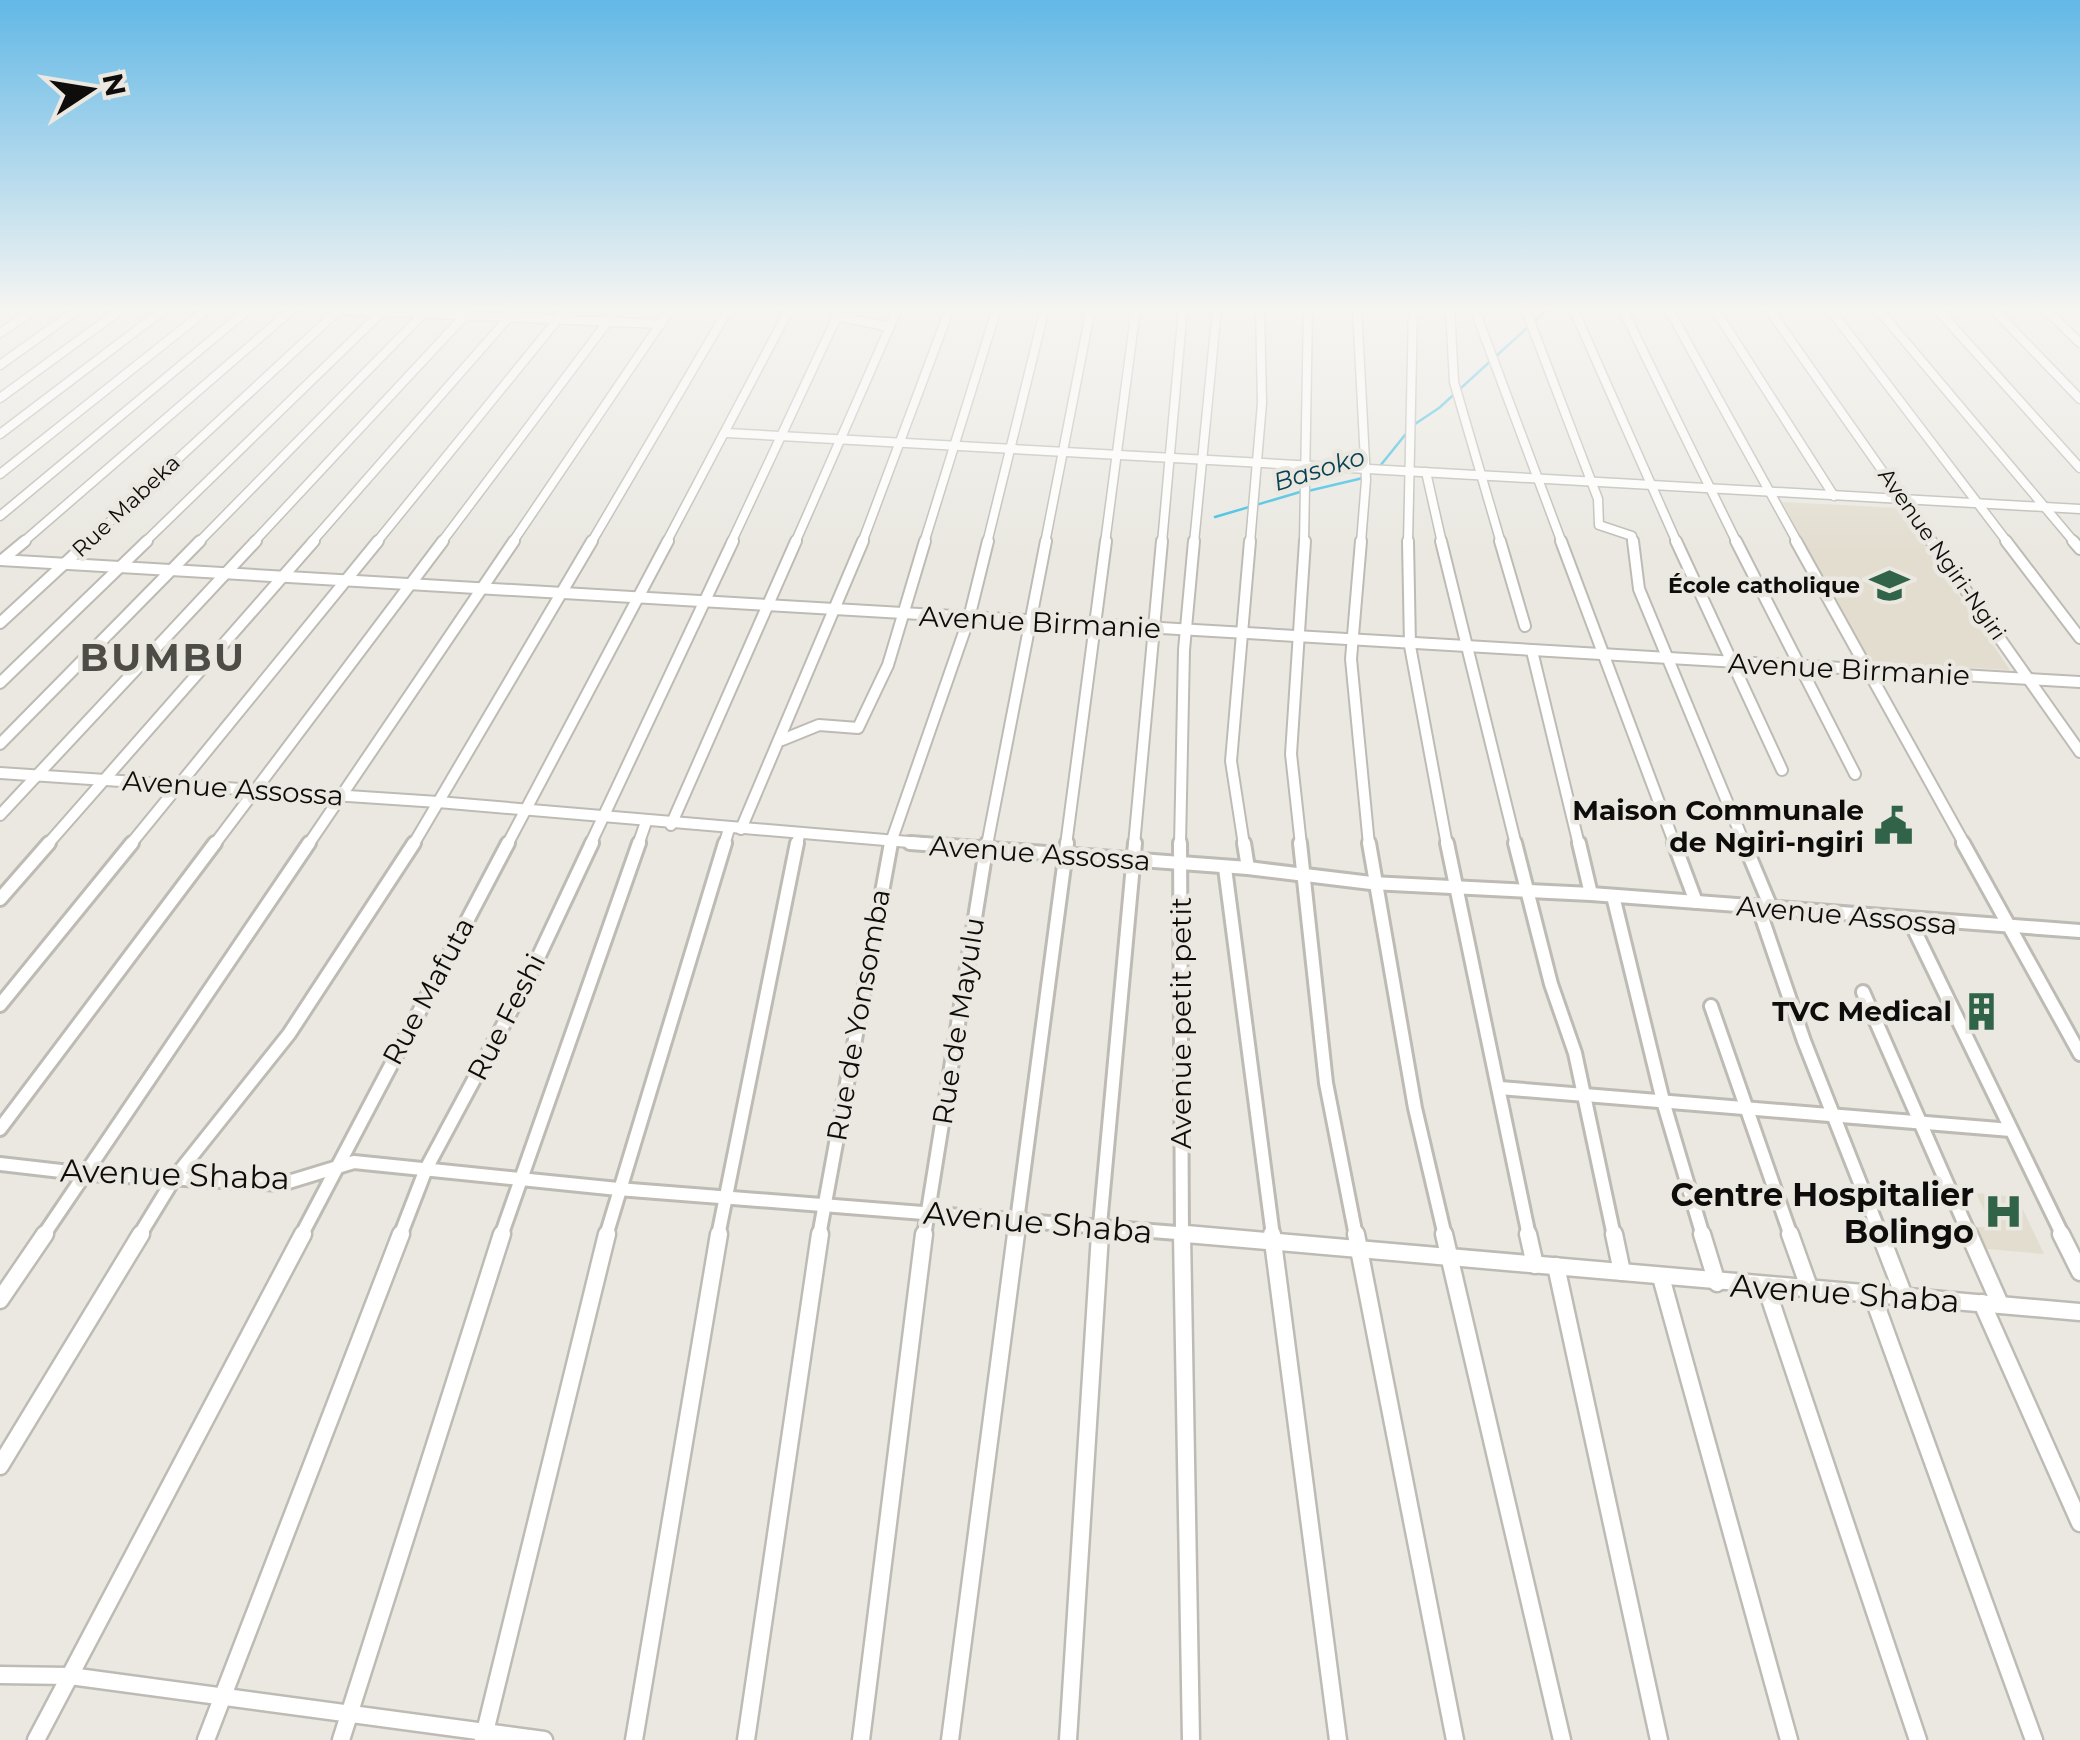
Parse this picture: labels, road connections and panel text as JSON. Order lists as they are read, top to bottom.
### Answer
{
  "streets": {
    "street": [
      "Rue Mabeka",
      "Avenue Ngiri-Ngiri",
      "Avenue Birmanie",
      "Avenue Assossa",
      "Rue Mafuta",
      "Rue de Yonsomba",
      "Rue Feshi",
      "Rue de Mayulu",
      "Avenue petit petit",
      "Avenue Shaba"
    ]
  },
  "crossings": [
    ["Rue Mabeka", "Avenue Birmanie"],
    ["Avenue Ngiri-Ngiri", "Avenue Birmanie"],
    ["Avenue Birmanie", "Rue Mafuta"],
    ["Avenue Birmanie", "Rue de Yonsomba"],
    ["Avenue Birmanie", "Rue Feshi"],
    ["Avenue Birmanie", "Rue de Mayulu"],
    ["Avenue Birmanie", "Avenue petit petit"],
    ["Avenue Assossa", "Rue Mafuta"],
    ["Avenue Assossa", "Rue de Yonsomba"],
    ["Avenue Assossa", "Rue Feshi"],
    ["Avenue Assossa", "Rue de Mayulu"],
    ["Avenue Assossa", "Avenue petit petit"],
    ["Rue Mafuta", "Avenue Shaba"],
    ["Rue de Yonsomba", "Avenue Shaba"],
    ["Rue Feshi", "Avenue Shaba"],
    ["Rue de Mayulu", "Avenue Shaba"],
    ["Avenue petit petit", "Avenue Shaba"]
  ],
  "districts": ["BUMBU"],
  "water": ["Basoko"],
  "places": {
    "school or university": ["École catholique"],
    "public building": ["Maison Communale de Ngiri-ngiri"],
    "building": ["TVC Medical"],
    "hospital": ["Centre Hospitalier Bolingo"]
  },
  "north": "right"
}
